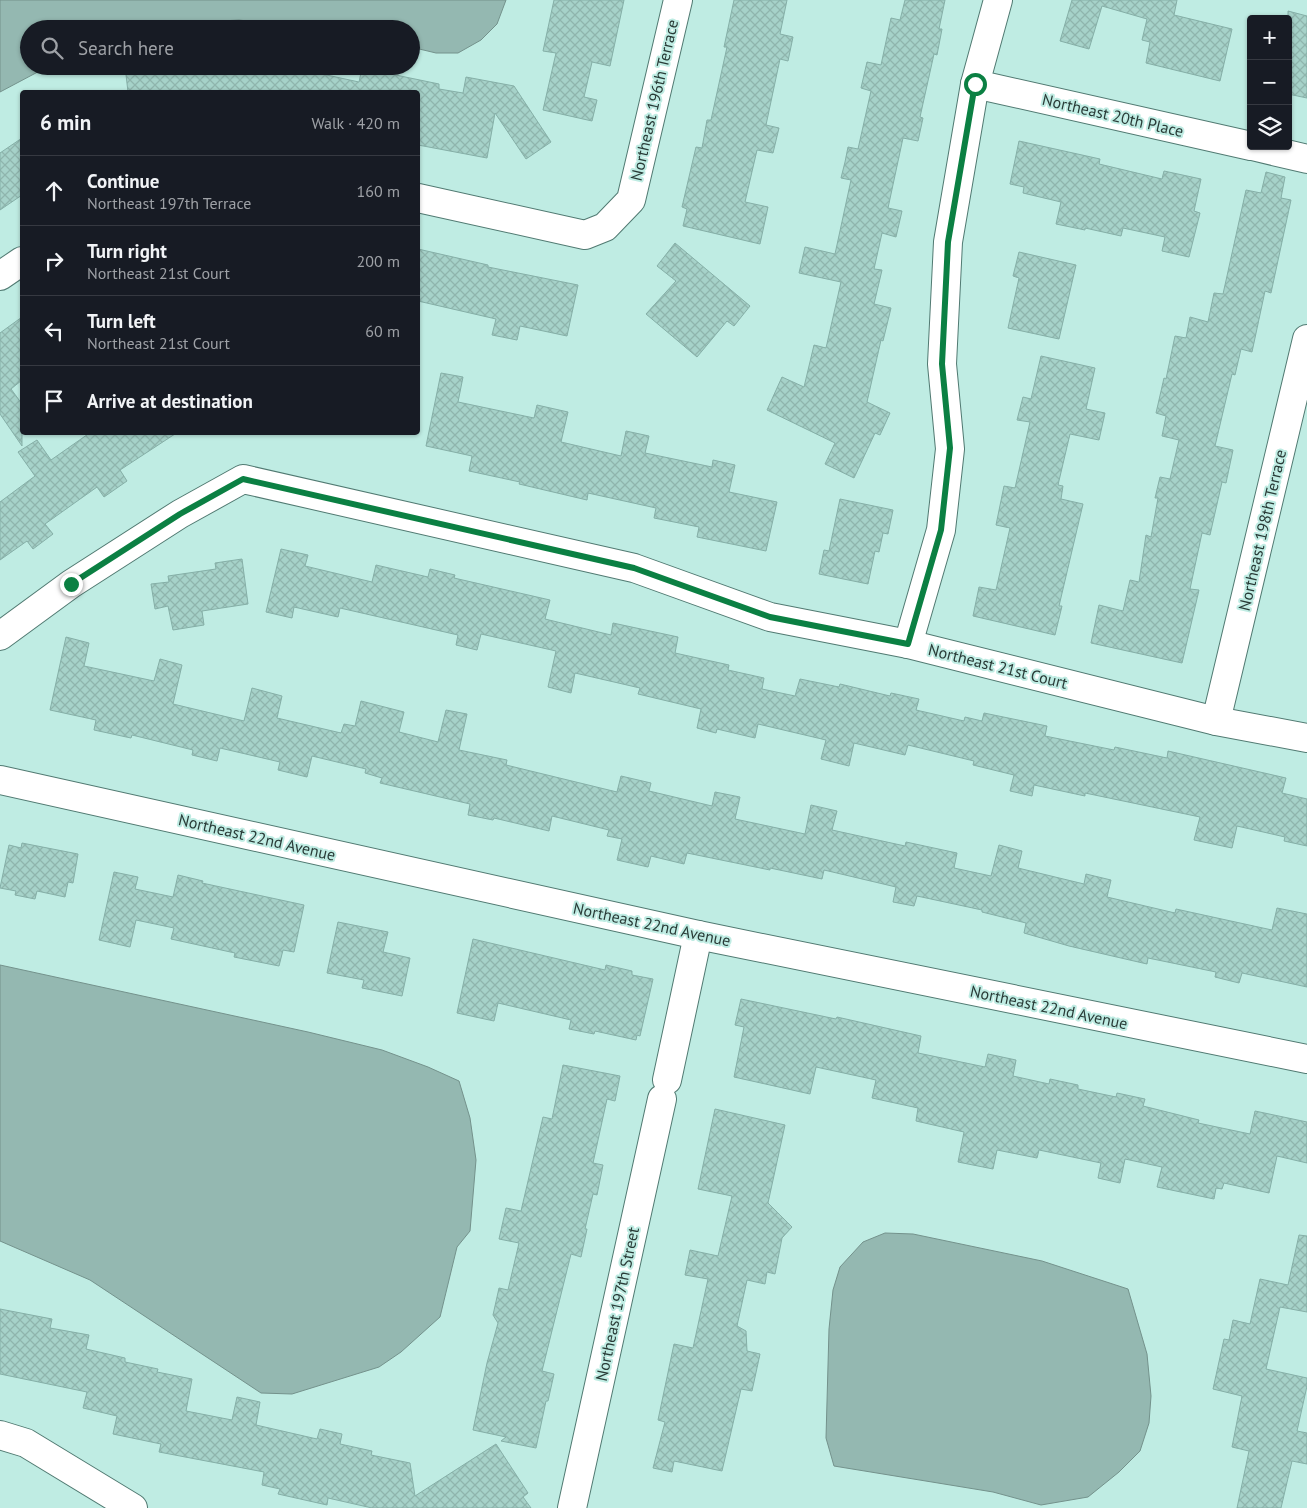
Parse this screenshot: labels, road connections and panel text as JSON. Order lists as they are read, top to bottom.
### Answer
{
  "streets": {
    "street": [
      "Northeast 196th Terrace",
      "Northeast 20th Place",
      "Northeast 198th Terrace",
      "Northeast 21st Court",
      "Northeast 22nd Avenue",
      "Northeast 197th Street"
    ]
  },
  "crossings": [
    ["Northeast 198th Terrace", "Northeast 21st Court"],
    ["Northeast 22nd Avenue", "Northeast 197th Street"]
  ],
  "page": {
    "map_buttons": ["+", "−"],
    "search": "Search here",
    "heading": ["6 min", "Walk · 420 m"],
    "list": [
      ["Continue", "Northeast 197th Terrace", "160 m"],
      ["Turn right", "Northeast 21st Court", "200 m"],
      ["Turn left", "Northeast 21st Court", "60 m"],
      "Arrive at destination"
    ]
  }
}
